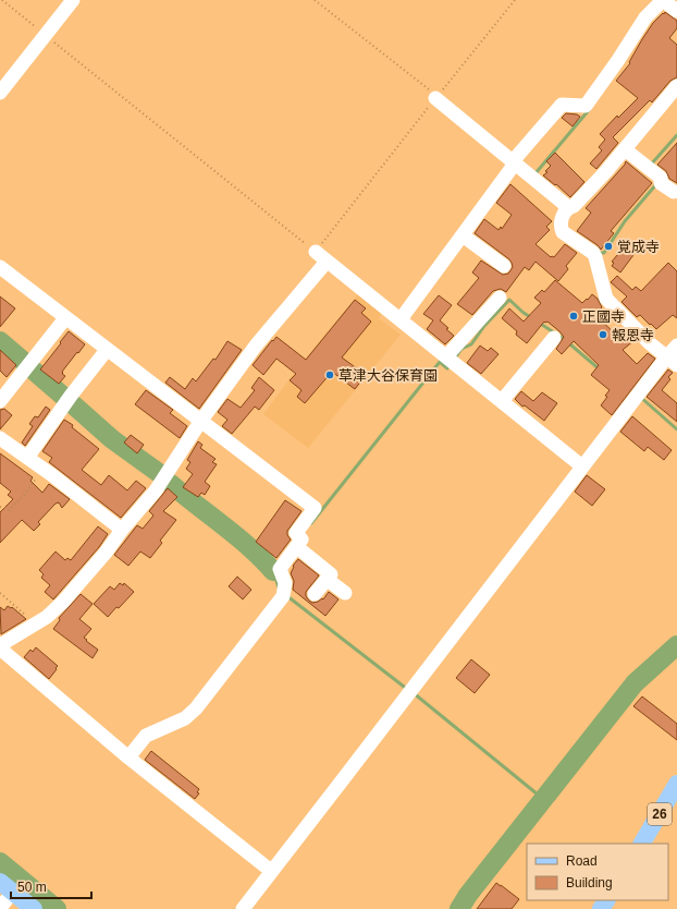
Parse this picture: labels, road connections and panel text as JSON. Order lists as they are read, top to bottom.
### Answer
{
  "streets": {
    "main road": ["26"]
  },
  "places": [
    "覚成寺",
    "正國寺",
    "報恩寺",
    "草津大谷保育園"
  ],
  "legend": ["Road", "Building"],
  "scale_bar": "50 m"
}
